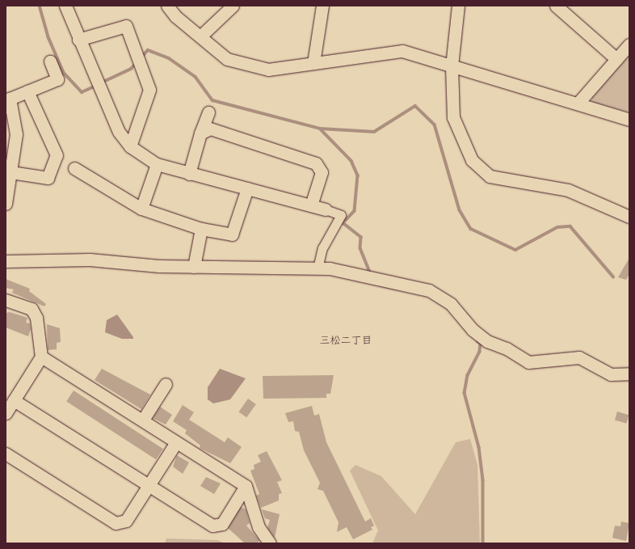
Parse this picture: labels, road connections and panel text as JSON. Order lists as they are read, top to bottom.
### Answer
{
  "districts": ["三松二丁目"]
}
